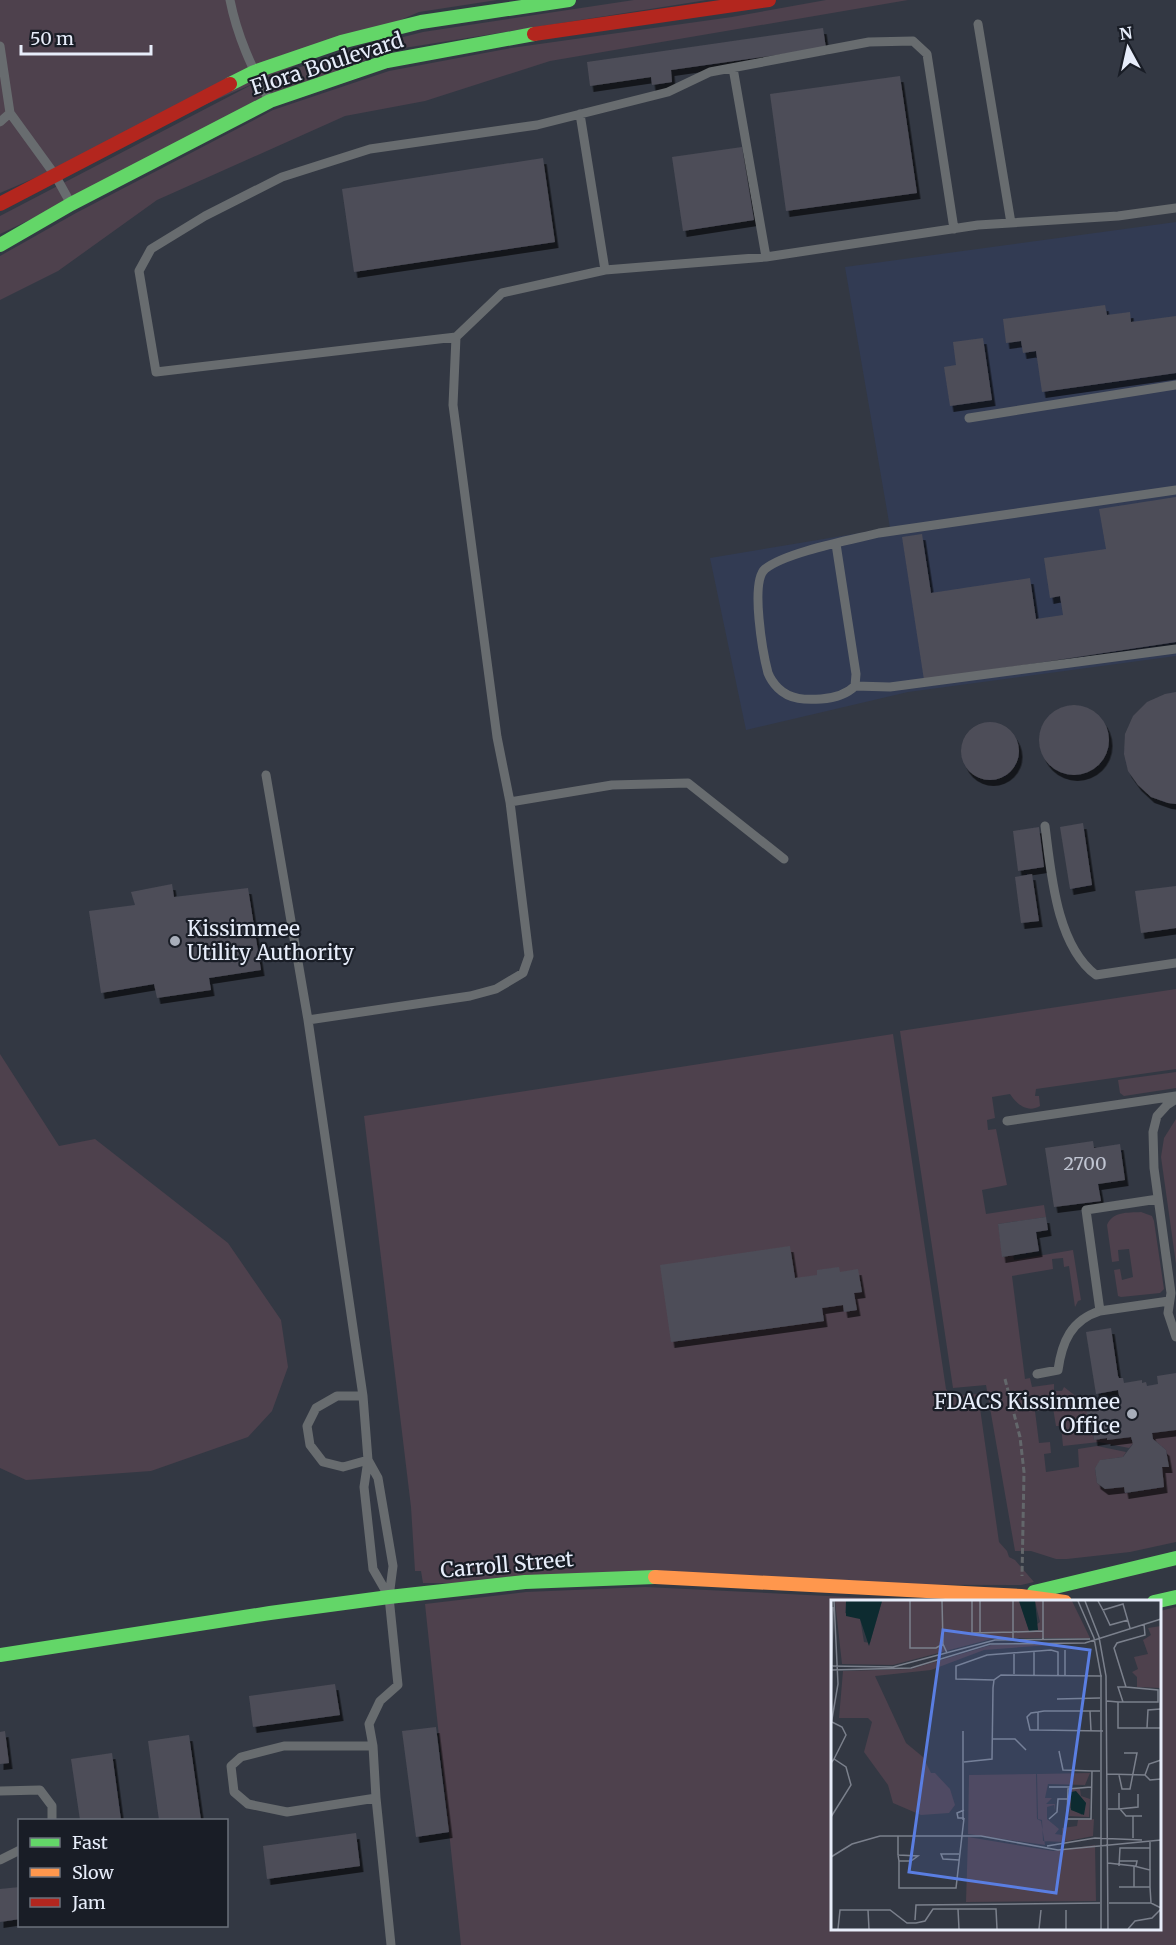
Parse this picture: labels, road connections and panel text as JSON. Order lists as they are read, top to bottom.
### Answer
{
  "streets": {
    "street": ["Flora Boulevard", "Carroll Street"]
  },
  "places": ["Kissimmee Utility Authority", "FDACS Kissimmee Office"],
  "house_numbers": ["2700"],
  "legend": ["Fast", "Slow", "Jam"],
  "scale_bar": "50 m",
  "north": "top"
}
